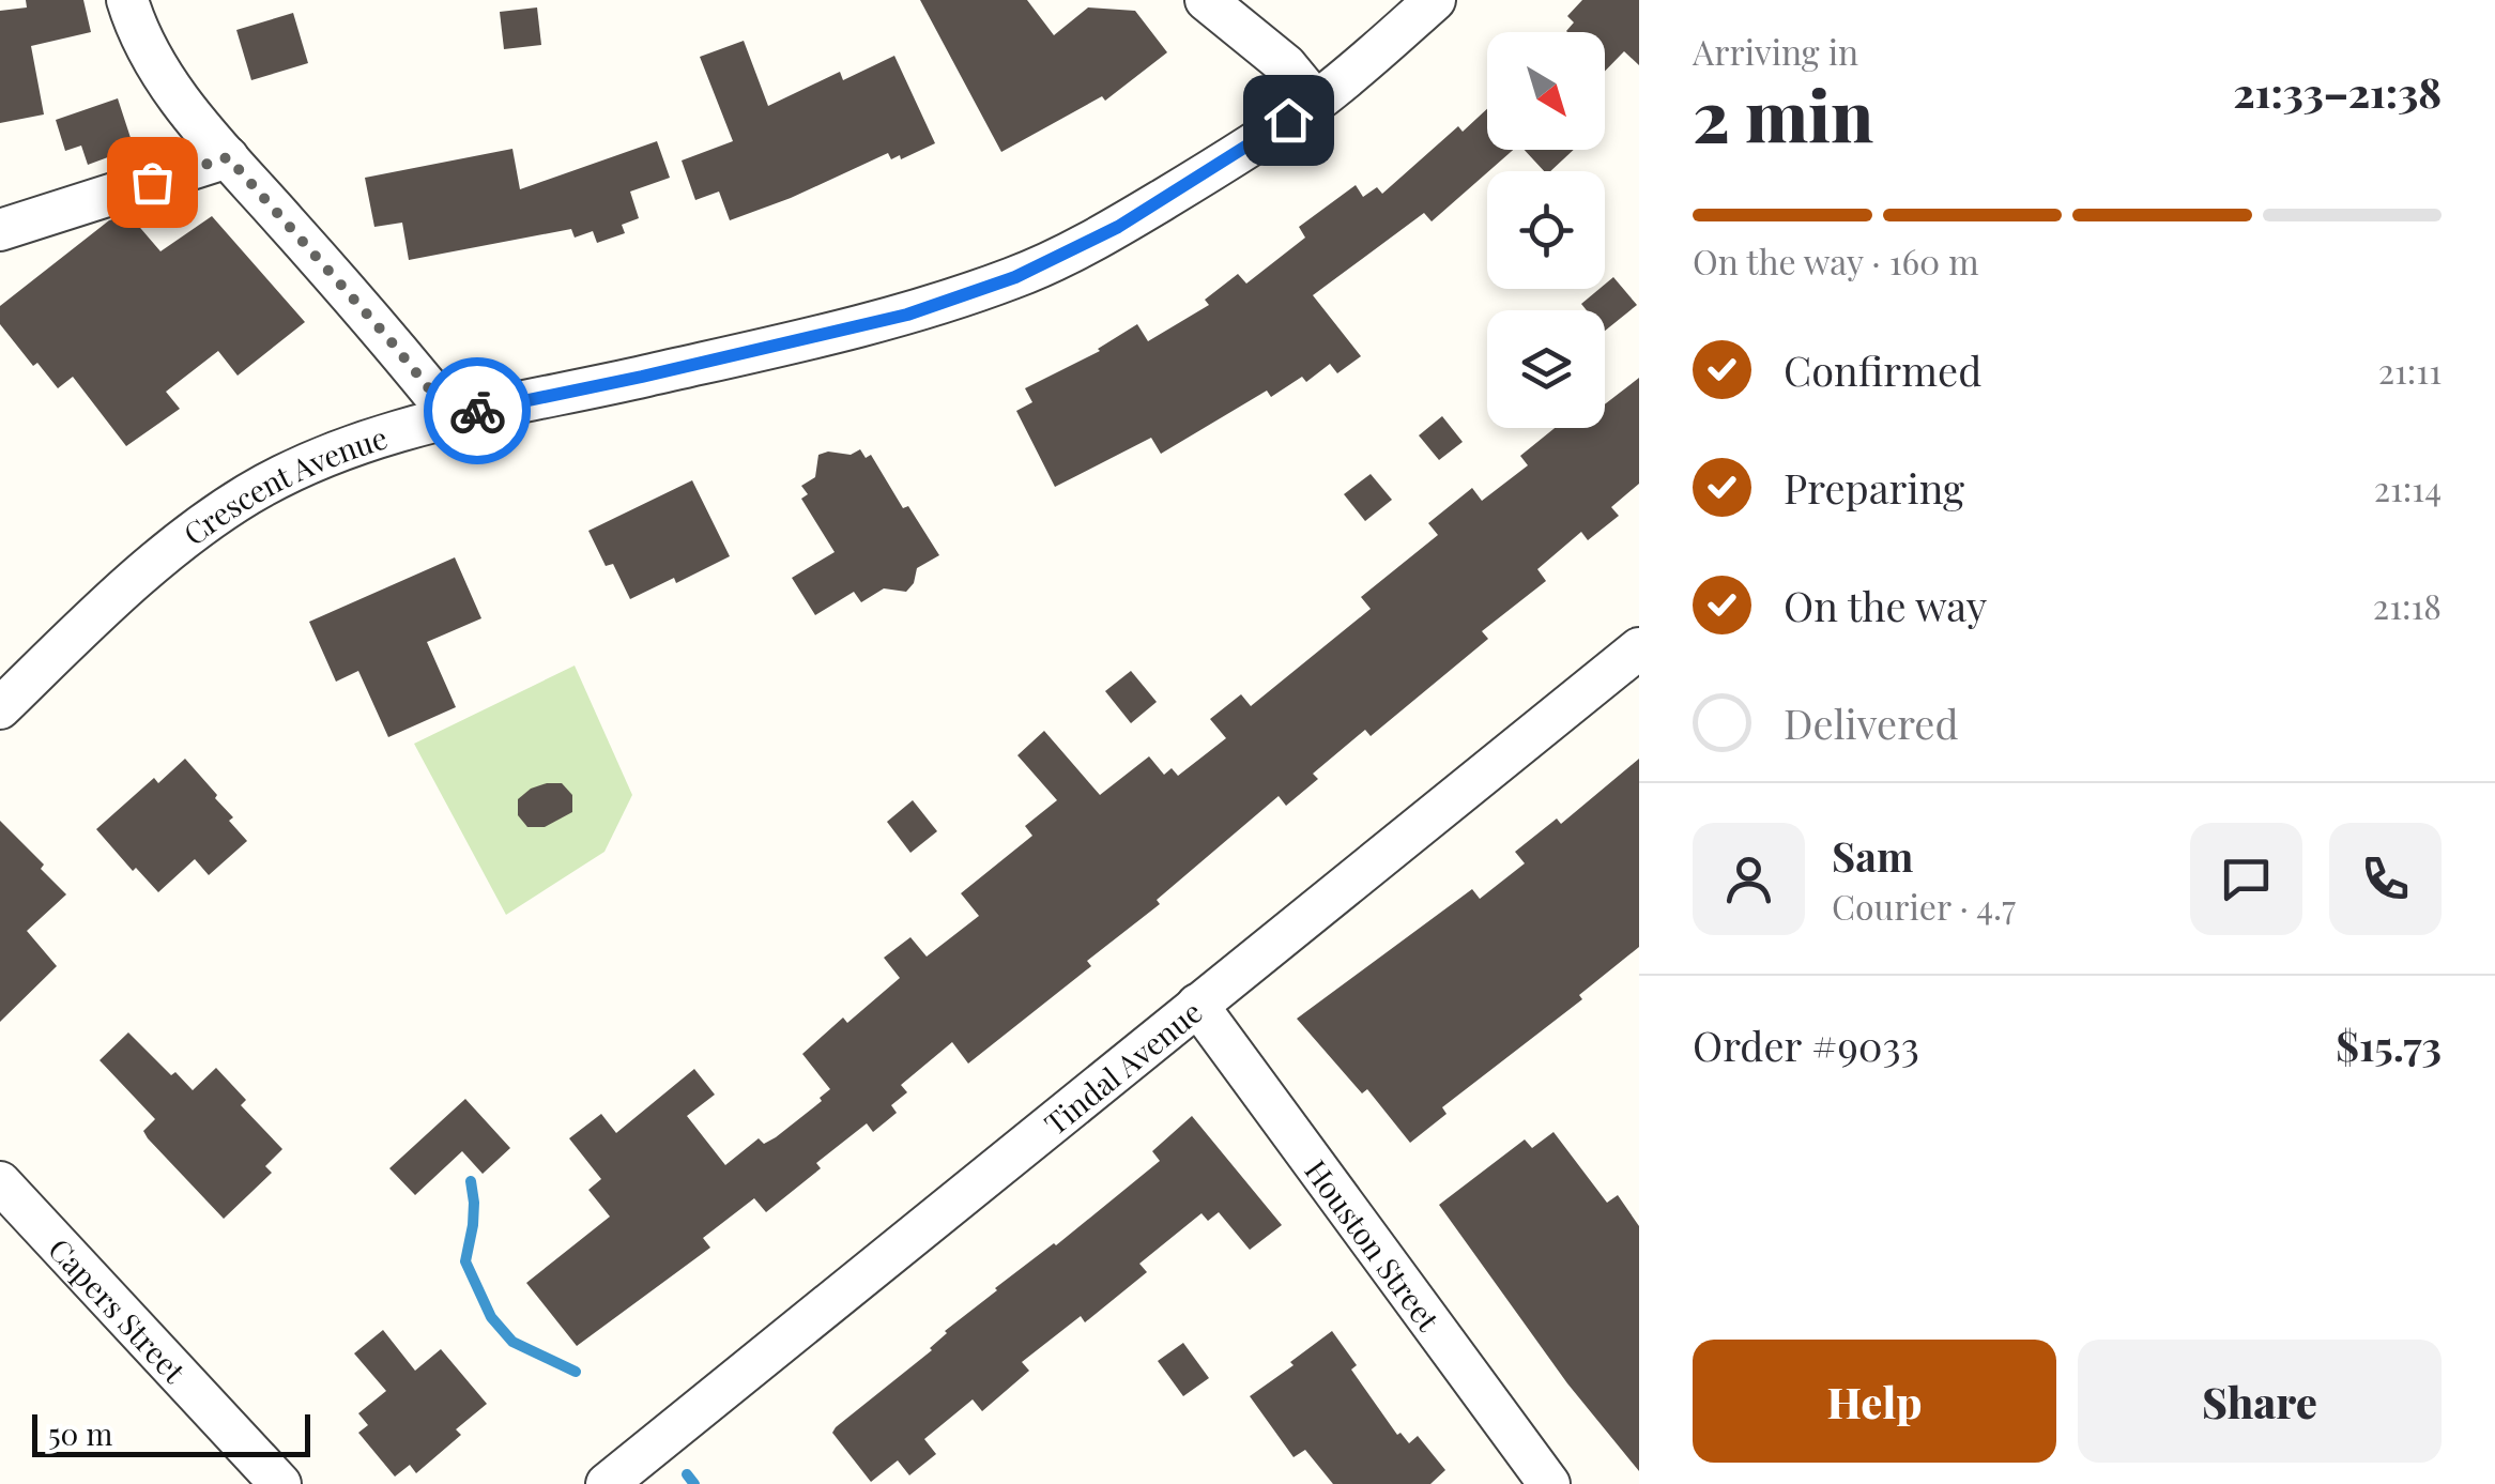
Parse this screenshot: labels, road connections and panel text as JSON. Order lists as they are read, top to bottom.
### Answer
{
  "streets": {
    "street": [
      "Crescent Avenue",
      "Tindal Avenue",
      "Houston Street",
      "Capers Street"
    ]
  },
  "crossings": [
    ["Tindal Avenue", "Houston Street"]
  ],
  "scale_bar": "50 m",
  "north": "bottom right",
  "page": {
    "heading": ["2 min", "Arriving in", "21:33–21:38"],
    "panel": [
      "Sam",
      "Courier · 4.7",
      "Order #9033",
      "$15.73"
    ],
    "bar": "On the way · 160 m",
    "list": [
      ["Confirmed", "21:11"],
      ["Preparing", "21:14"],
      ["On the way", "21:18"],
      "Delivered"
    ],
    "buttons": ["Help", "Share"],
    "scale": "50 m"
  }
}
